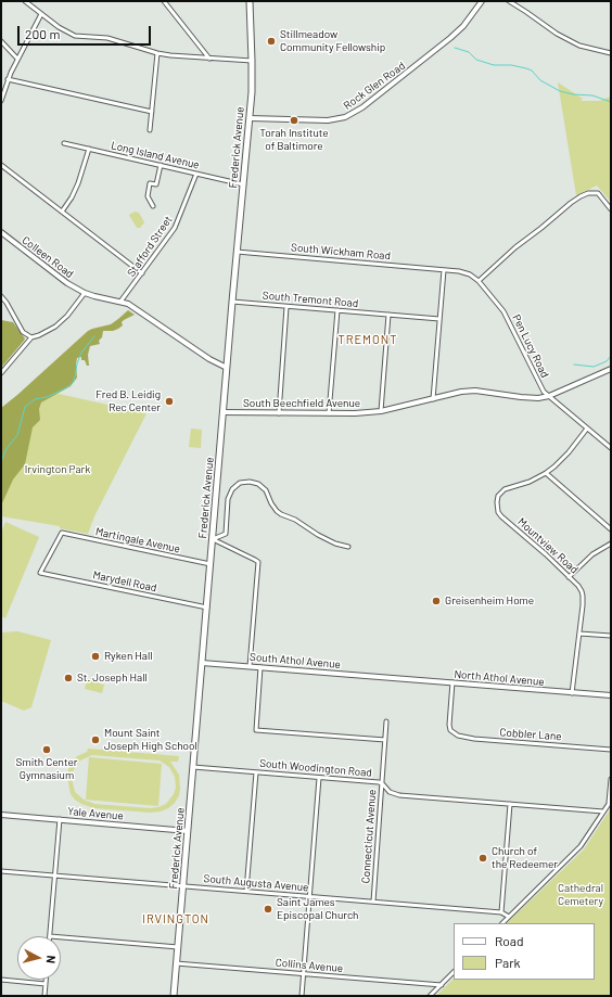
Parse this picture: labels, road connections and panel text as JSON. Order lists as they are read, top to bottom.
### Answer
{
  "streets": {
    "main road": ["Frederick Avenue"],
    "street": [
      "Rock Glen Road",
      "Long Island Avenue",
      "Stafford Street",
      "South Wickham Road",
      "Colleen Road",
      "South Tremont Road",
      "Pen Lucy Road",
      "South Beechfield Avenue",
      "Martingale Avenue",
      "Mountview Road",
      "Marydell Road",
      "South Athol Avenue",
      "North Athol Avenue",
      "Cobbler Lane",
      "South Woodington Road",
      "Yale Avenue",
      "Connecticut Avenue",
      "South Augusta Avenue",
      "Collins Avenue"
    ]
  },
  "crossings": [
    ["Rock Glen Road", "Frederick Avenue"],
    ["Frederick Avenue", "Long Island Avenue"],
    ["Frederick Avenue", "South Wickham Road"],
    ["Frederick Avenue", "South Tremont Road"],
    ["Frederick Avenue", "South Beechfield Avenue"],
    ["Frederick Avenue", "Martingale Avenue"],
    ["Frederick Avenue", "Marydell Road"],
    ["Frederick Avenue", "South Athol Avenue"],
    ["Frederick Avenue", "South Woodington Road"],
    ["Frederick Avenue", "Yale Avenue"],
    ["Frederick Avenue", "South Augusta Avenue"],
    ["Frederick Avenue", "Collins Avenue"],
    ["Long Island Avenue", "Stafford Street"],
    ["South Wickham Road", "Pen Lucy Road"],
    ["Pen Lucy Road", "South Beechfield Avenue"],
    ["Martingale Avenue", "Marydell Road"],
    ["Mountview Road", "North Athol Avenue"],
    ["South Athol Avenue", "North Athol Avenue"],
    ["North Athol Avenue", "Cobbler Lane"],
    ["South Woodington Road", "Connecticut Avenue"],
    ["Connecticut Avenue", "South Augusta Avenue"]
  ],
  "districts": ["TREMONT", "IRVINGTON"],
  "parks": ["Irvington Park", "Cathedral Cemetery"],
  "places": [
    "Stillmeadow Community Fellowship",
    "Torah Institute of Baltimore",
    "Fred B. Leidig Rec Center",
    "Greisenheim Home",
    "Ryken Hall",
    "St. Joseph Hall",
    "Mount Saint Joseph High School",
    "Smith Center Gymnasium",
    "Church of the Redeemer",
    "Saint James Episcopal Church"
  ],
  "legend": ["Road", "Park"],
  "scale_bar": "200 m",
  "north": "right"
}
